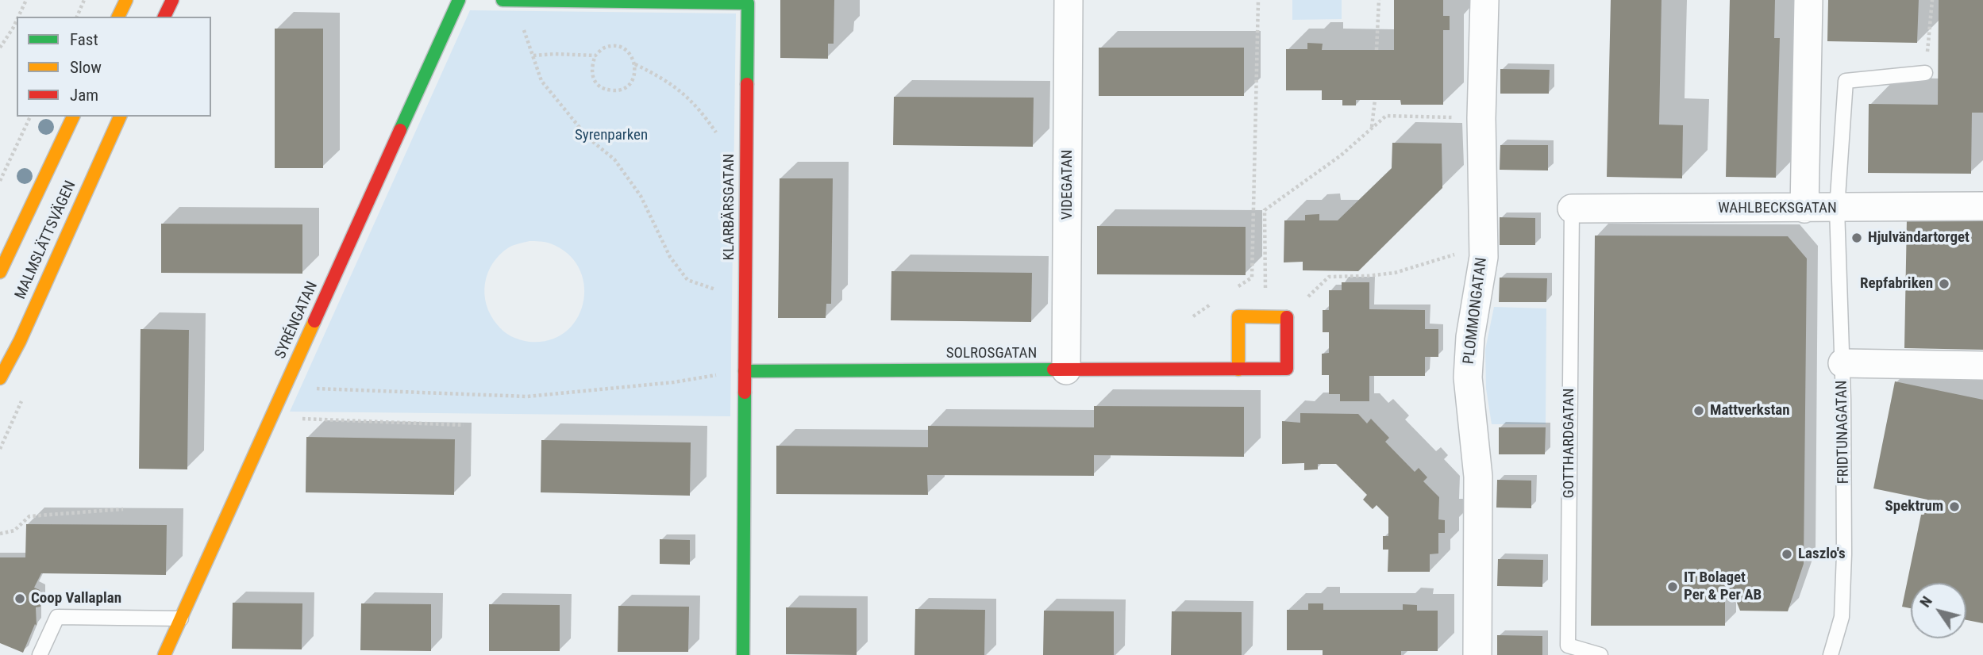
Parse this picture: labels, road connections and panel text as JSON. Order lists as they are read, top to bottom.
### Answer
{
  "streets": {
    "street": [
      "VIDEGATAN",
      "KLARBÄRSGATAN",
      "WAHLBECKSGATAN",
      "MALMSLÄTTSVÄGEN",
      "PLOMMONGATAN",
      "SYRÉNGATAN",
      "SOLROSGATAN"
    ],
    "lane": ["FRIDTUNAGATAN", "GOTTHARDGATAN"]
  },
  "crossings": [
    ["VIDEGATAN", "SOLROSGATAN"],
    ["KLARBÄRSGATAN", "SOLROSGATAN"],
    ["WAHLBECKSGATAN", "FRIDTUNAGATAN"],
    ["WAHLBECKSGATAN", "GOTTHARDGATAN"]
  ],
  "parks": ["Syrenparken"],
  "places": [
    "Hjulvändartorget",
    "Repfabriken",
    "Mattverkstan",
    "Spektrum",
    "Laszlo's",
    "IT Bolaget Per & Per AB",
    "Coop Vallaplan"
  ],
  "legend": ["Fast", "Slow", "Jam"],
  "north": "top left"
}
